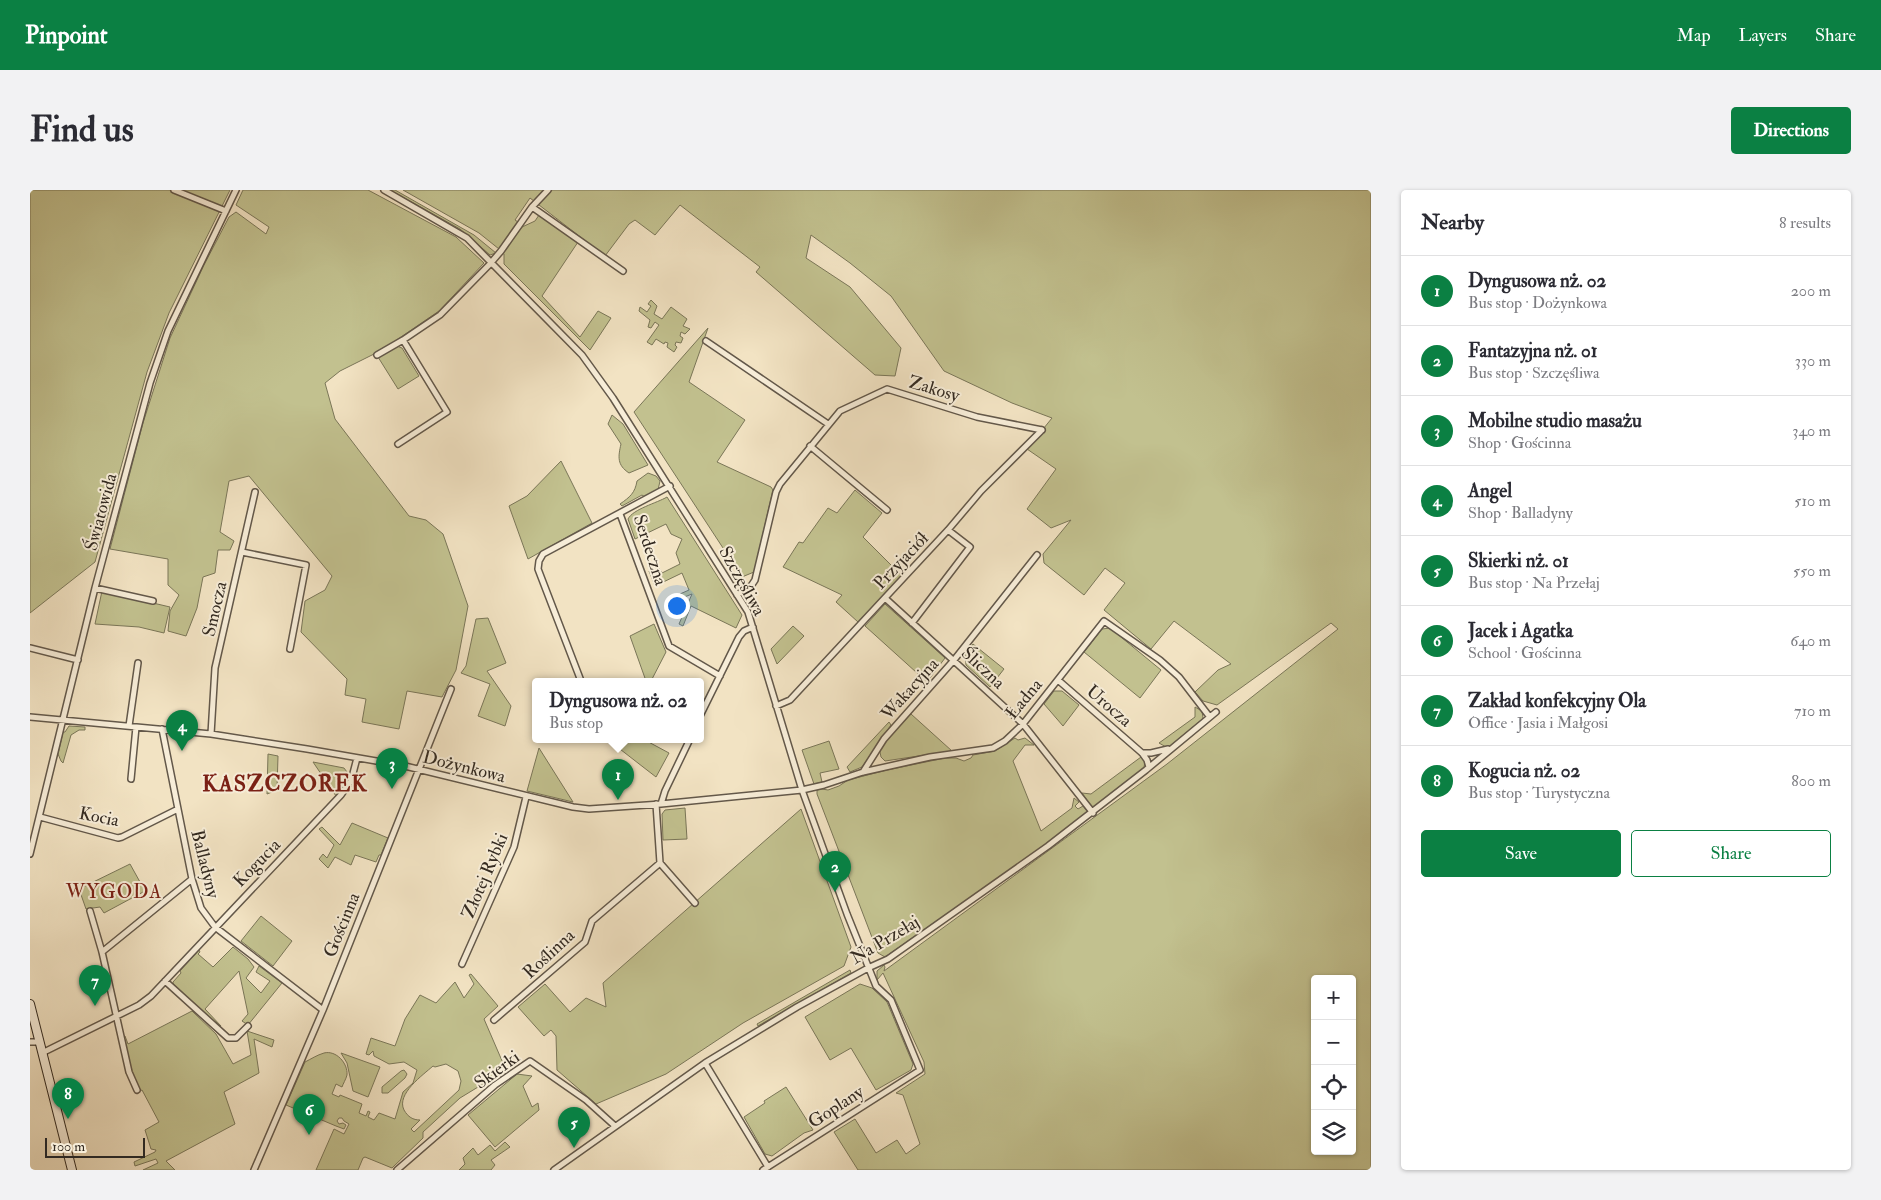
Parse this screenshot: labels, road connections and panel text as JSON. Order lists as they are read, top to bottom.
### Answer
{
  "streets": {
    "street": [
      "Zakosy",
      "Światowida",
      "Serdeczna",
      "Przyjaciół",
      "Szczęśliwa",
      "Smocza",
      "Śliczna",
      "Wakacyjna",
      "Ładna",
      "Urocza",
      "Dożynkowa",
      "Kocia",
      "Kogucia",
      "Balladyny",
      "Złotej Rybki",
      "Gościnna",
      "Na Przełaj",
      "Roślinna",
      "Skierki",
      "Goplany"
    ]
  },
  "crossings": [
    ["Zakosy", "Przyjaciół"],
    ["Zakosy", "Szczęśliwa"],
    ["Światowida", "Dożynkowa"],
    ["Światowida", "Kocia"],
    ["Serdeczna", "Szczęśliwa"],
    ["Przyjaciół", "Szczęśliwa"],
    ["Przyjaciół", "Śliczna"],
    ["Szczęśliwa", "Ładna"],
    ["Szczęśliwa", "Dożynkowa"],
    ["Szczęśliwa", "Na Przełaj"],
    ["Szczęśliwa", "Goplany"],
    ["Smocza", "Dożynkowa"],
    ["Śliczna", "Wakacyjna"],
    ["Śliczna", "Ładna"],
    ["Śliczna", "Na Przełaj"],
    ["Wakacyjna", "Ładna"],
    ["Ładna", "Urocza"],
    ["Ładna", "Dożynkowa"],
    ["Ładna", "Na Przełaj"],
    ["Urocza", "Na Przełaj"],
    ["Dożynkowa", "Kogucia"],
    ["Dożynkowa", "Balladyny"],
    ["Dożynkowa", "Złotej Rybki"],
    ["Dożynkowa", "Gościnna"],
    ["Kocia", "Balladyny"],
    ["Kogucia", "Balladyny"],
    ["Balladyny", "Gościnna"],
    ["Na Przełaj", "Skierki"],
    ["Na Przełaj", "Goplany"]
  ],
  "districts": ["KASZCZOREK", "WYGODA"],
  "scale_bar": "100 m",
  "page": {
    "header": "Pinpoint",
    "nav": ["Map", "Layers", "Share"],
    "buttons": [
      "Directions",
      ["Save", "Share"]
    ],
    "title": "Find us",
    "heading": ["Nearby", "8 results"],
    "list": [
      {
        "mark": "1",
        "name": "Dyngusowa nż. 02",
        "note": "Bus stop · Dożynkowa",
        "value": "200 m"
      },
      {
        "mark": "2",
        "name": "Fantazyjna nż. 01",
        "note": "Bus stop · Szczęśliwa",
        "value": "330 m"
      },
      {
        "mark": "3",
        "name": "Mobilne studio masażu",
        "note": "Shop · Gościnna",
        "value": "340 m"
      },
      {
        "mark": "4",
        "name": "Angel",
        "note": "Shop · Balladyny",
        "value": "510 m"
      },
      {
        "mark": "5",
        "name": "Skierki nż. 01",
        "note": "Bus stop · Na Przełaj",
        "value": "550 m"
      },
      {
        "mark": "6",
        "name": "Jacek i Agatka",
        "note": "School · Gościnna",
        "value": "640 m"
      },
      {
        "mark": "7",
        "name": "Zakład konfekcyjny Ola",
        "note": "Office · Jasia i Małgosi",
        "value": "710 m"
      },
      {
        "mark": "8",
        "name": "Kogucia nż. 02",
        "note": "Bus stop · Turystyczna",
        "value": "800 m"
      }
    ],
    "popup": ["Dyngusowa nż. 02", "Bus stop"],
    "pins": [
      "4",
      "3",
      "1",
      "2",
      "7",
      "8",
      "6",
      "5"
    ],
    "map_buttons": ["+", "−"],
    "scale": "100 m"
  }
}
